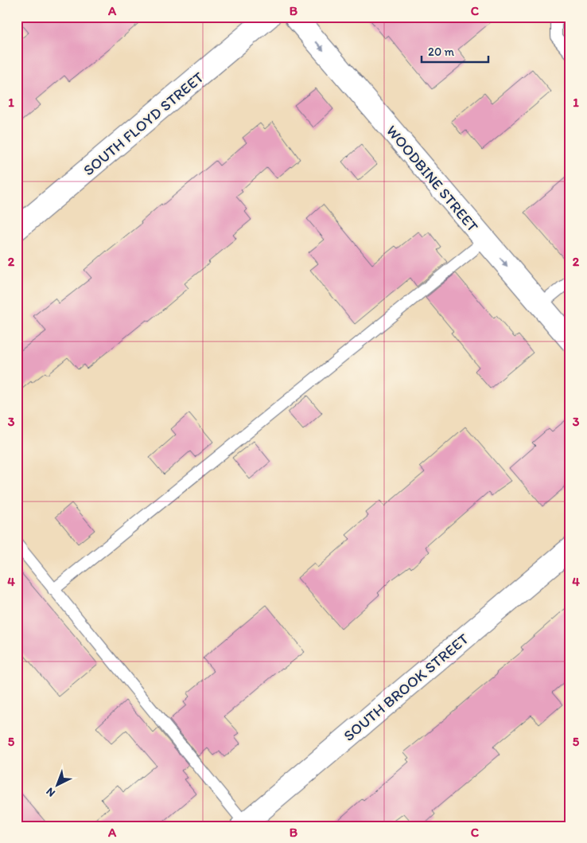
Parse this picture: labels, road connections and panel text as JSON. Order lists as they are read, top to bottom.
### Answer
{
  "streets": {
    "street": ["SOUTH FLOYD STREET", "WOODBINE STREET", "SOUTH BROOK STREET"]
  },
  "one_way": ["WOODBINE STREET"],
  "scale_bar": "20 m",
  "north": "bottom left",
  "grid": {
    "columns": ["A", "B", "C"],
    "rows": [
      "1",
      "2",
      "3",
      "4",
      "5"
    ]
  }
}
